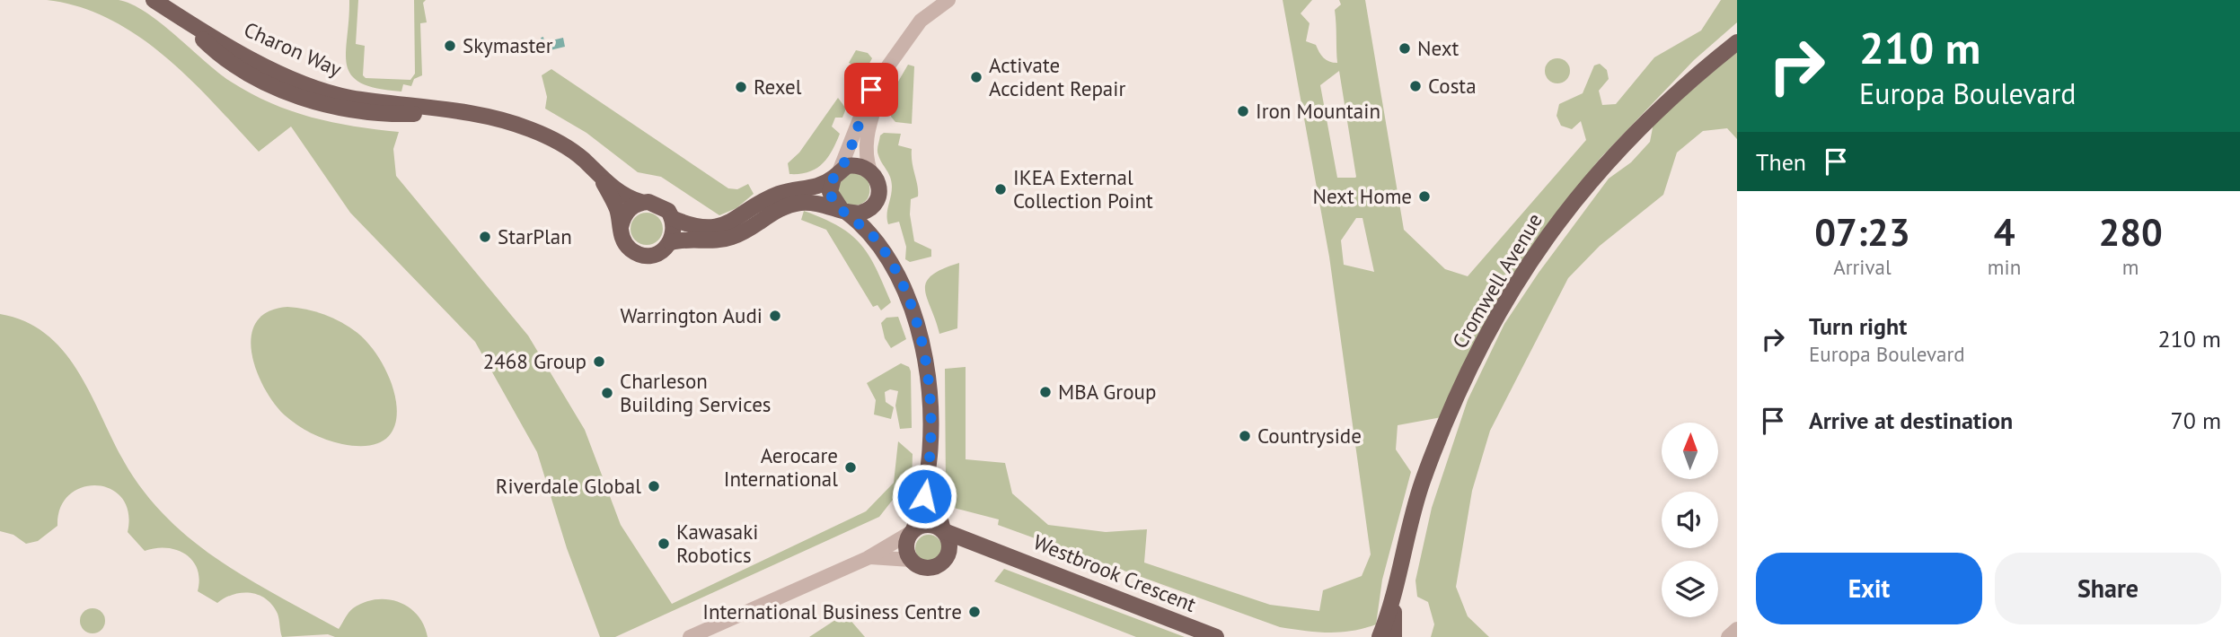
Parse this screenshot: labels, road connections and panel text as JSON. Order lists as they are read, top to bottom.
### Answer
{
  "streets": {
    "main road": ["Charon Way", "Cromwell Avenue", "Westbrook Crescent"]
  },
  "places": [
    "Skymaster",
    "Next",
    "Activate Accident Repair",
    "Costa",
    "Rexel",
    "Iron Mountain",
    "IKEA External Collection Point",
    "Next Home",
    "StarPlan",
    "Warrington Audi",
    "2468 Group",
    "MBA Group",
    "Charleson Building Services",
    "Countryside",
    "Aerocare International",
    "Riverdale Global",
    "Kawasaki Robotics",
    "International Business Centre"
  ],
  "north": "top",
  "page": {
    "turn": ["210 m", "Europa Boulevard"],
    "then": "Then",
    "eta": [
      "07:23",
      "Arrival",
      "4",
      "min",
      "280",
      "m"
    ],
    "list": [
      {
        "name": "Turn right",
        "note": "Europa Boulevard",
        "value": "210 m"
      },
      {
        "name": "Arrive at destination",
        "value": "70 m"
      }
    ],
    "buttons": ["Exit", "Share"]
  }
}
